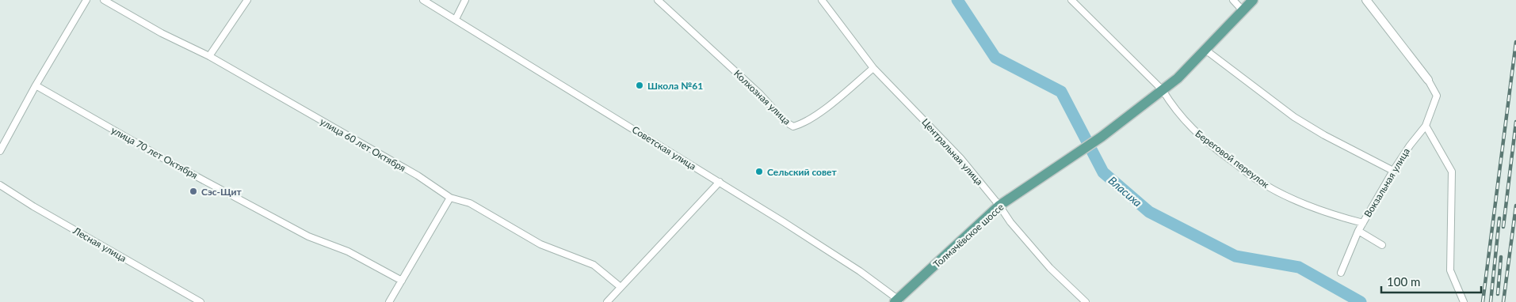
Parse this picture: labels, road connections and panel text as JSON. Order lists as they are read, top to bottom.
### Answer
{
  "streets": {
    "main road": ["Толмачёвское шоссе"],
    "street": [
      "Колхозная улица",
      "улица 60 лет Октября",
      "Советская улица",
      "Центральная улица",
      "улица 70 лет Октября",
      "Береговой переулок",
      "Вокзальная улица",
      "Лесная улица"
    ]
  },
  "crossings": [
    ["Колхозная улица", "Центральная улица"],
    ["Советская улица", "Толмачёвское шоссе"],
    ["Центральная улица", "Толмачёвское шоссе"],
    ["Береговой переулок", "Вокзальная улица"],
    ["Береговой переулок", "Толмачёвское шоссе"]
  ],
  "water": ["Власиха"],
  "places": ["Школа №61", "Сельский совет", "Сэс-Щит"],
  "scale_bar": "100 m"
}
